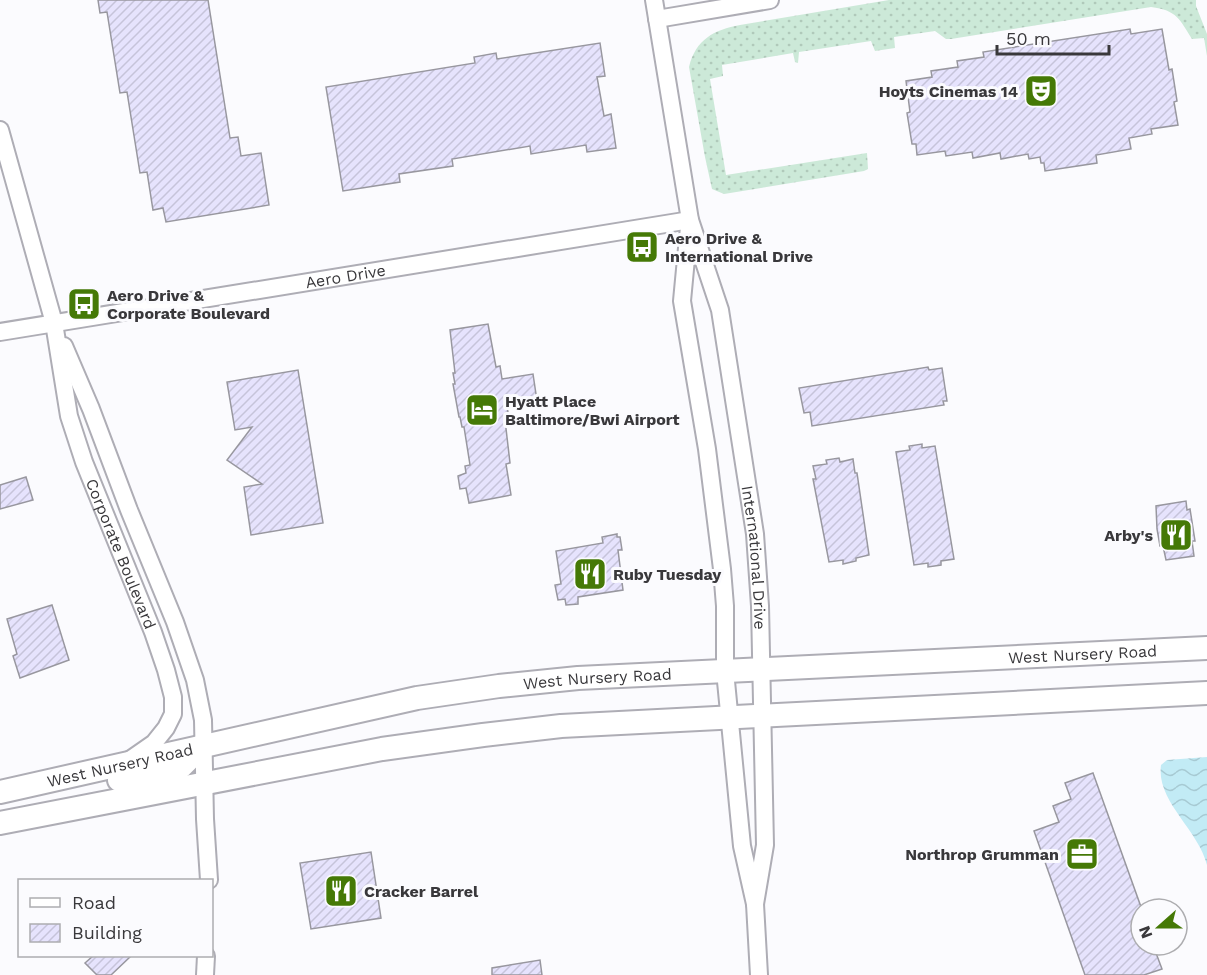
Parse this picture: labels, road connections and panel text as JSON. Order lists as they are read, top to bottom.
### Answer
{
  "streets": {
    "main road": ["West Nursery Road"],
    "street": ["Aero Drive", "Corporate Boulevard", "International Drive"]
  },
  "crossings": [
    ["Aero Drive", "Corporate Boulevard"],
    ["Aero Drive", "International Drive"],
    ["Corporate Boulevard", "West Nursery Road"],
    ["International Drive", "West Nursery Road"]
  ],
  "places": {
    "theatre": ["Hoyts Cinemas 14"],
    "bus stop": ["Aero Drive & International Drive", "Aero Drive & Corporate Boulevard"],
    "hotel": ["Hyatt Place Baltimore/Bwi Airport"],
    "restaurant": ["Arby's", "Ruby Tuesday", "Cracker Barrel"],
    "office": ["Northrop Grumman"]
  },
  "legend": ["Road", "Building"],
  "scale_bar": "50 m",
  "north": "left"
}
